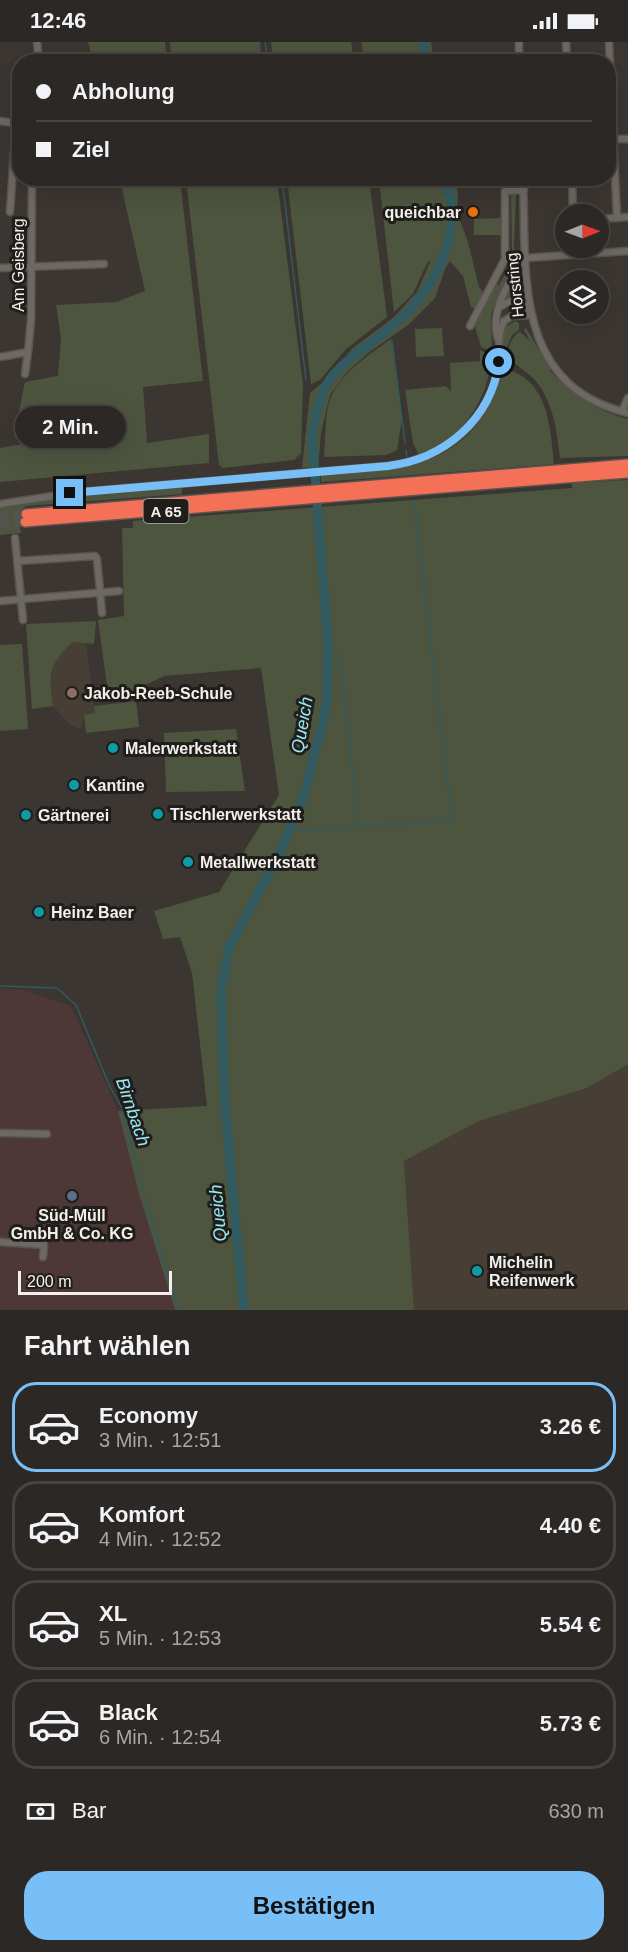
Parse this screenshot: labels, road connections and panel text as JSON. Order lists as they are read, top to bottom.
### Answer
{
  "streets": {
    "highway": ["A 65"],
    "street": ["Am Geisberg", "Horstring"]
  },
  "water": ["Queich", "Birnbach"],
  "places": [
    "queichbar",
    "Jakob-Reeb-Schule",
    "Malerwerkstatt",
    "Kantine",
    "Tischlerwerkstatt",
    "Gärtnerei",
    "Metallwerkstatt",
    "Heinz Baer",
    "Süd-Müll GmbH & Co. KG",
    "Michelin Reifenwerk"
  ],
  "scale_bar": "200 m",
  "north": "right",
  "page": {
    "status": "12:46",
    "banner": ["Abholung", "Ziel"],
    "bubble": "2 Min.",
    "scale": "200 m",
    "heading": "Fahrt wählen",
    "list": [
      {
        "name": "Economy",
        "note": "3 Min. · 12:51",
        "value": "3.26 €"
      },
      {
        "name": "Komfort",
        "note": "4 Min. · 12:52",
        "value": "4.40 €"
      },
      {
        "name": "XL",
        "note": "5 Min. · 12:53",
        "value": "5.54 €"
      },
      {
        "name": "Black",
        "note": "6 Min. · 12:54",
        "value": "5.73 €"
      }
    ],
    "pay": ["Bar", "630 m"],
    "buttons": "Bestätigen"
  }
}
